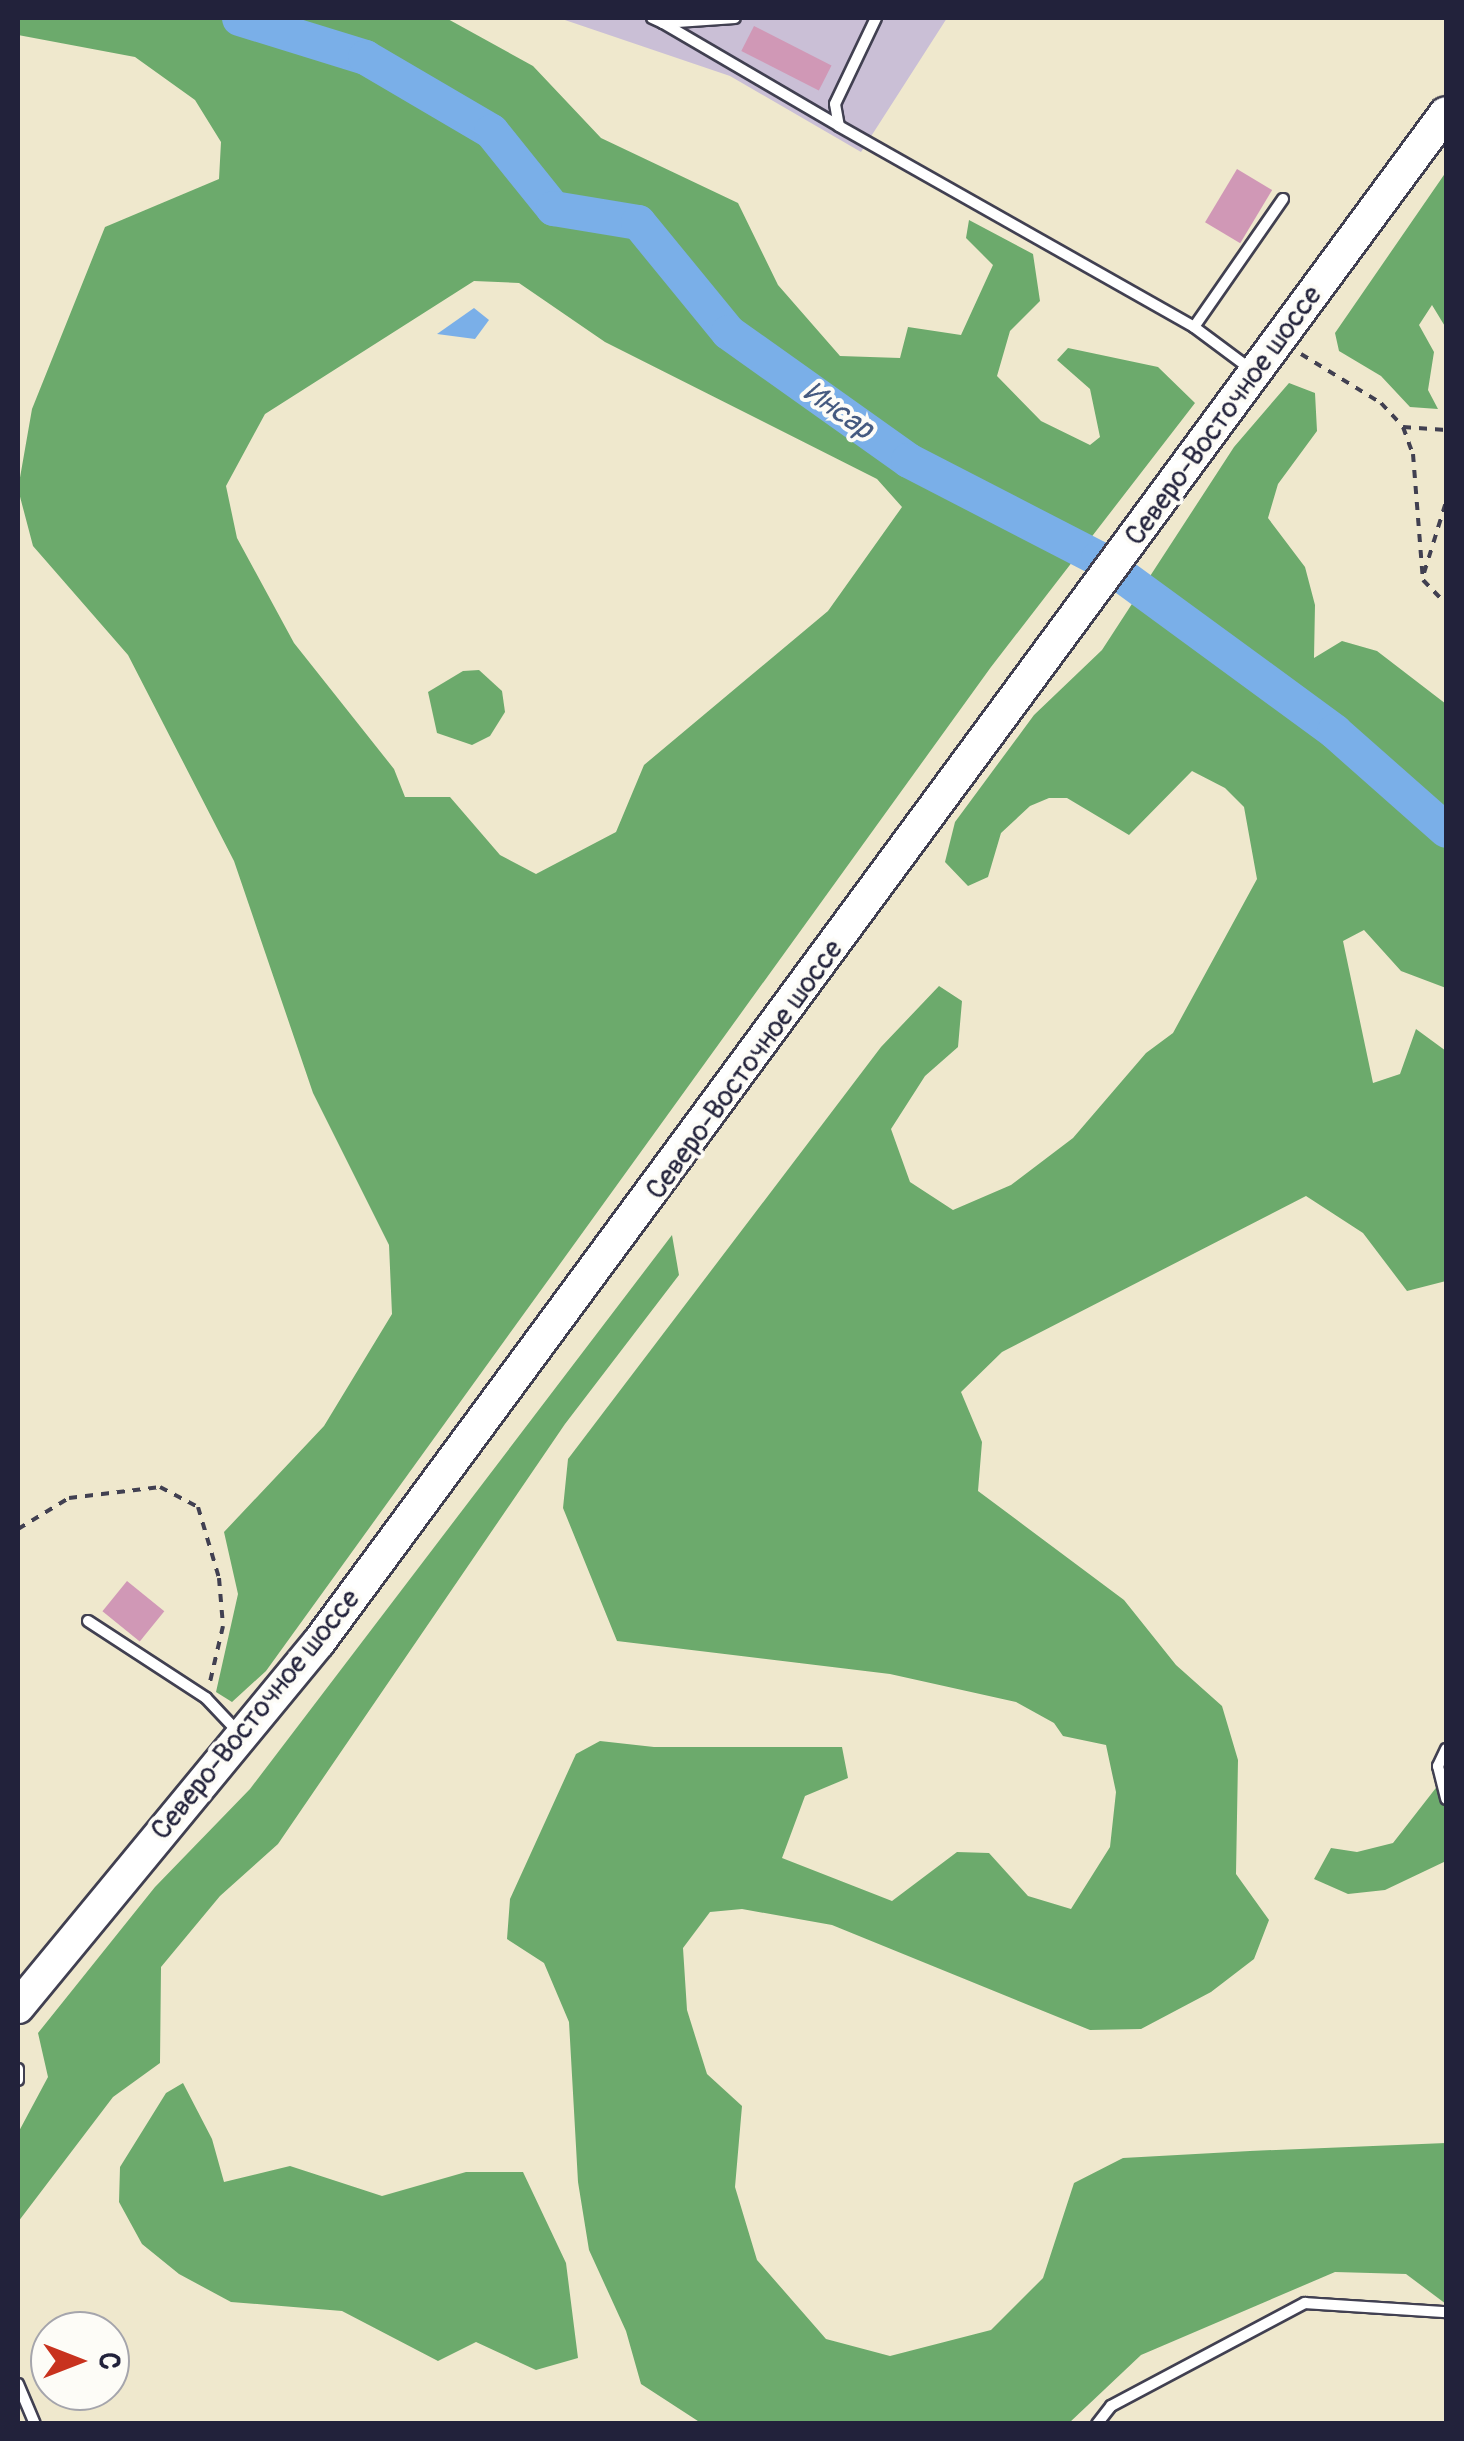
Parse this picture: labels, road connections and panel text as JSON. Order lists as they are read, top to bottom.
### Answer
{
  "streets": {
    "main road": ["Северо-Восточное шоссе"]
  },
  "water": ["Инсар"],
  "north": "right"
}
